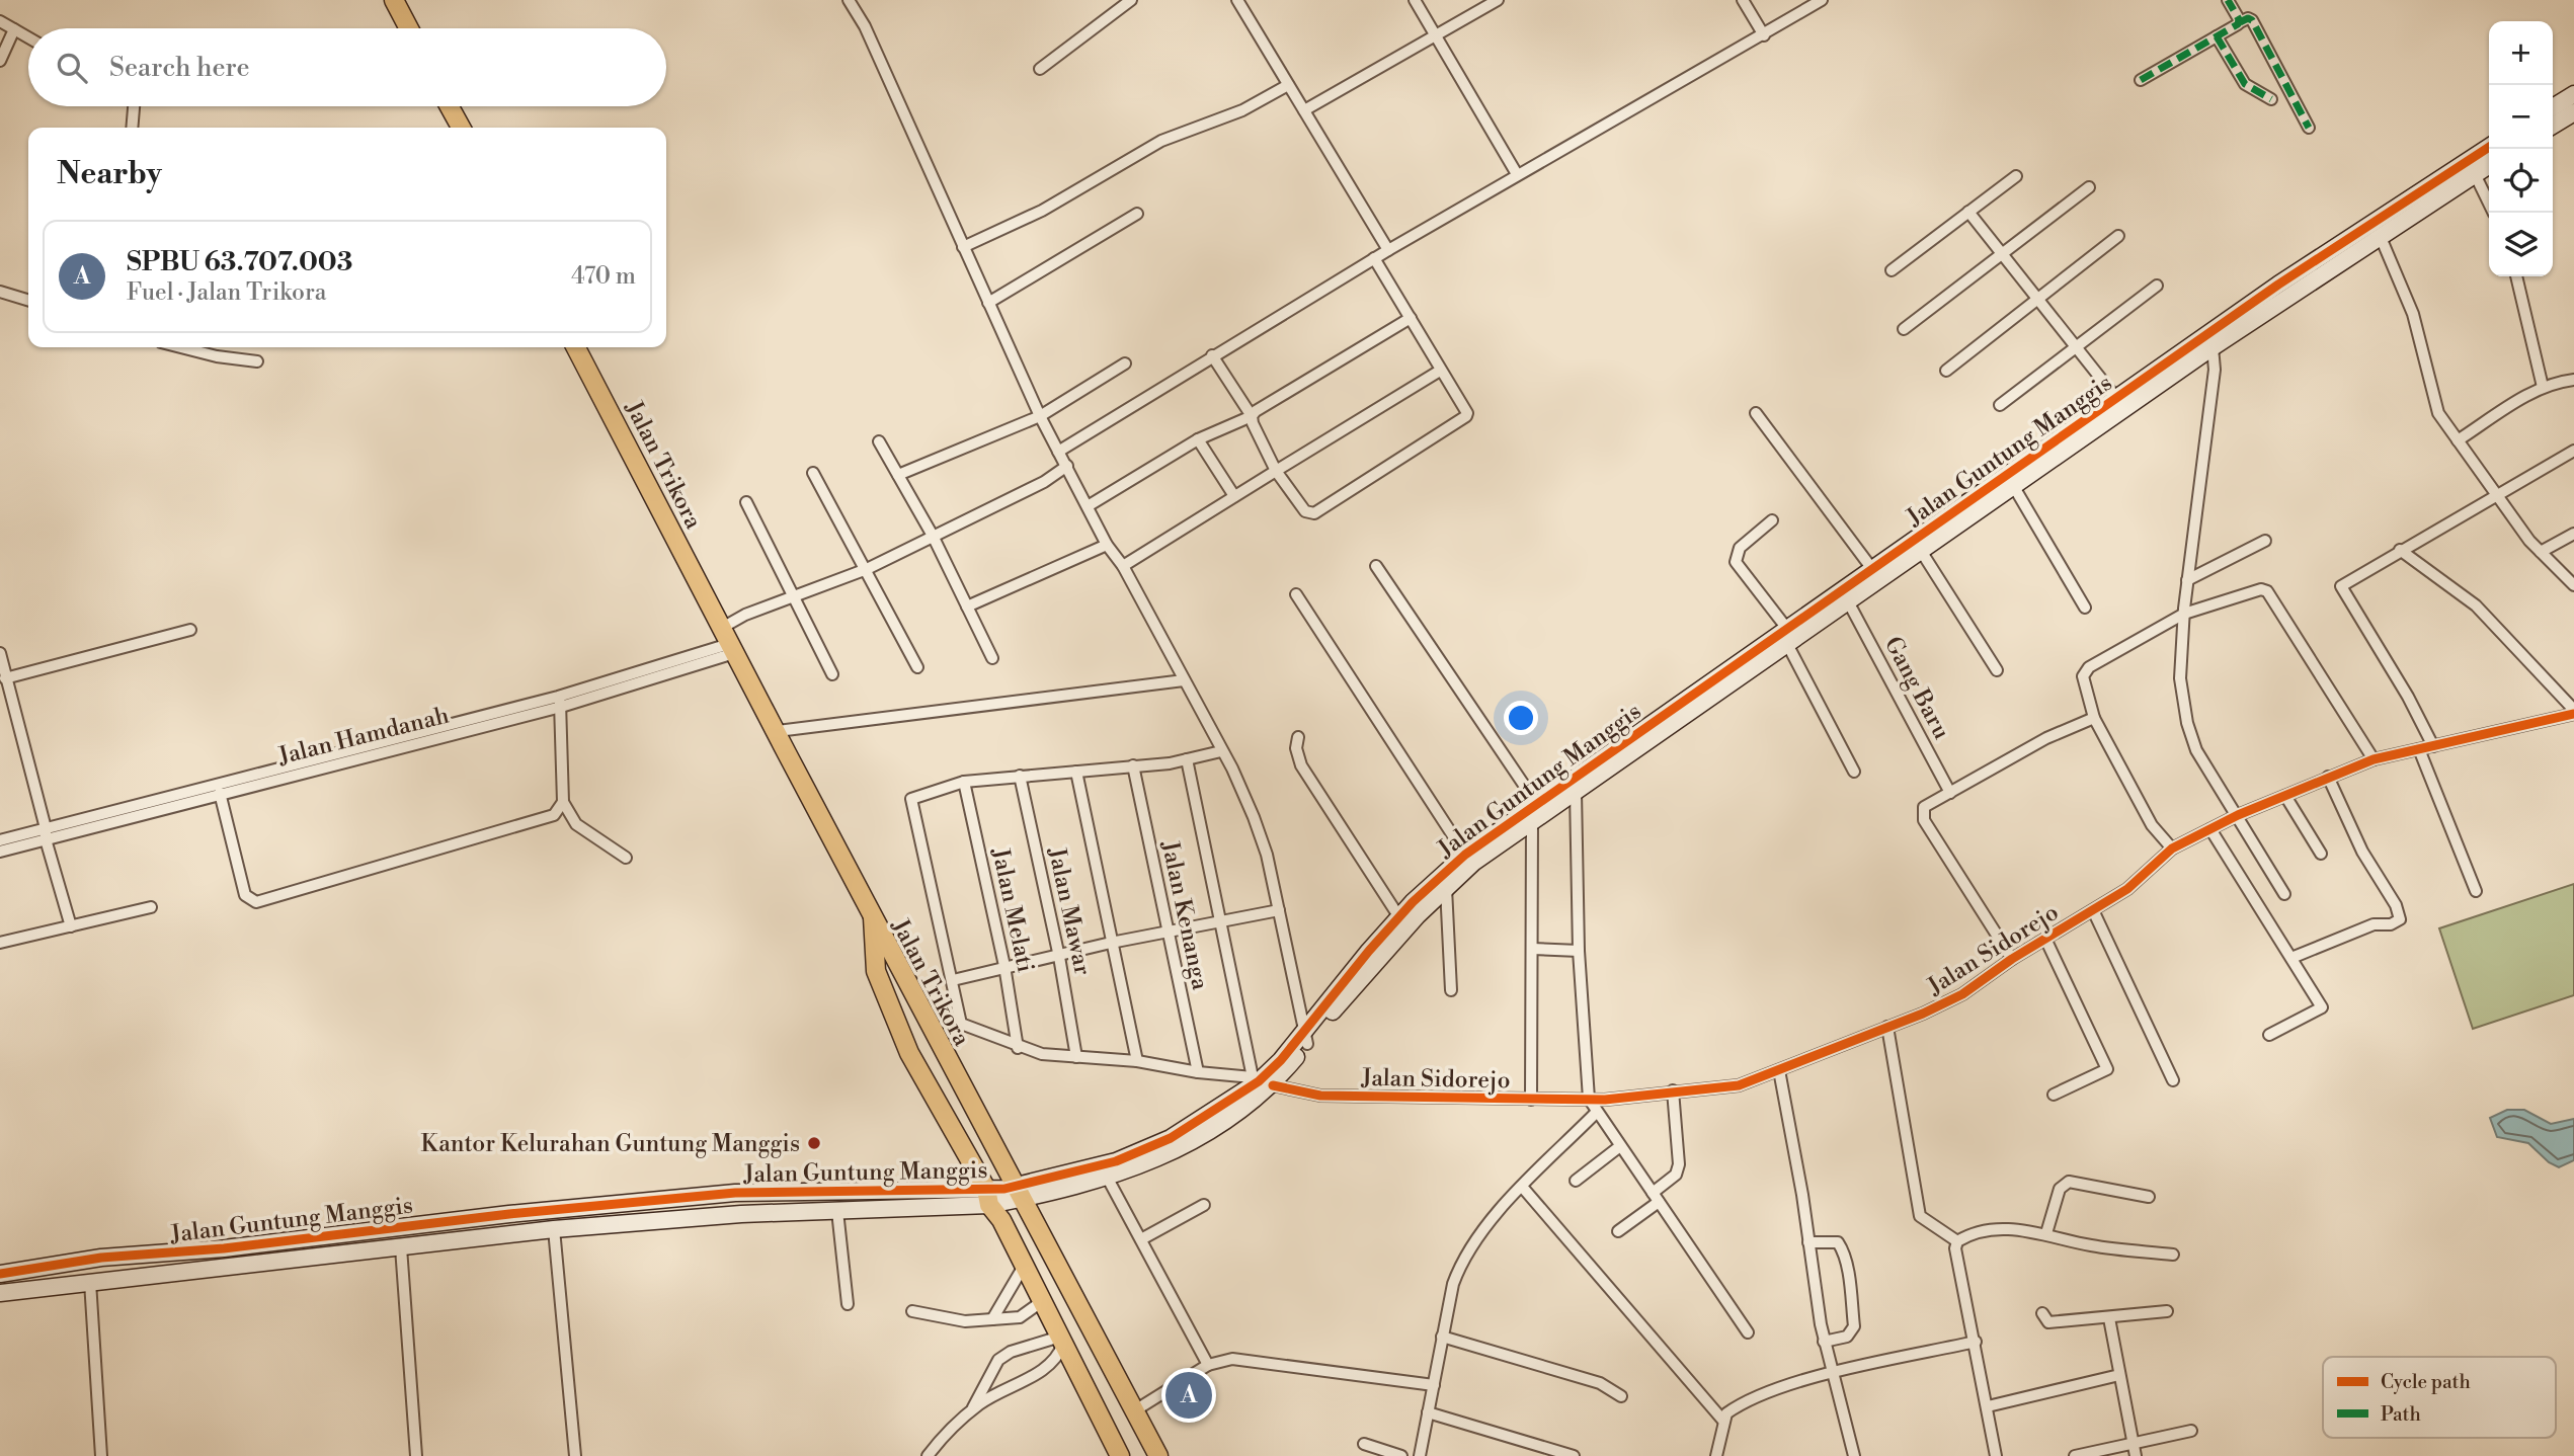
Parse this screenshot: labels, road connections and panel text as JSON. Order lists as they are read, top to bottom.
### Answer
{
  "streets": {
    "main road": ["Jalan Trikora"],
    "street": [
      "Jalan Guntung Manggis",
      "Gang Baru",
      "Jalan Hamdanah",
      "Jalan Melati",
      "Jalan Mawar",
      "Jalan Kenanga",
      "Jalan Sidorejo"
    ]
  },
  "crossings": [
    ["Jalan Guntung Manggis", "Jalan Trikora"],
    ["Jalan Guntung Manggis", "Gang Baru"],
    ["Jalan Guntung Manggis", "Jalan Sidorejo"],
    ["Jalan Trikora", "Jalan Hamdanah"],
    ["Jalan Melati", "Jalan Sidorejo"],
    ["Jalan Mawar", "Jalan Sidorejo"],
    ["Jalan Kenanga", "Jalan Sidorejo"]
  ],
  "places": ["Kantor Kelurahan Guntung Manggis"],
  "legend": ["Cycle path", "Path"],
  "page": {
    "map_buttons": ["+", "−"],
    "search": "Search here",
    "heading": "Nearby",
    "list": [
      {
        "mark": "A",
        "name": "SPBU 63.707.003",
        "note": "Fuel · Jalan Trikora",
        "value": "470 m"
      }
    ],
    "pins": "A"
  }
}
